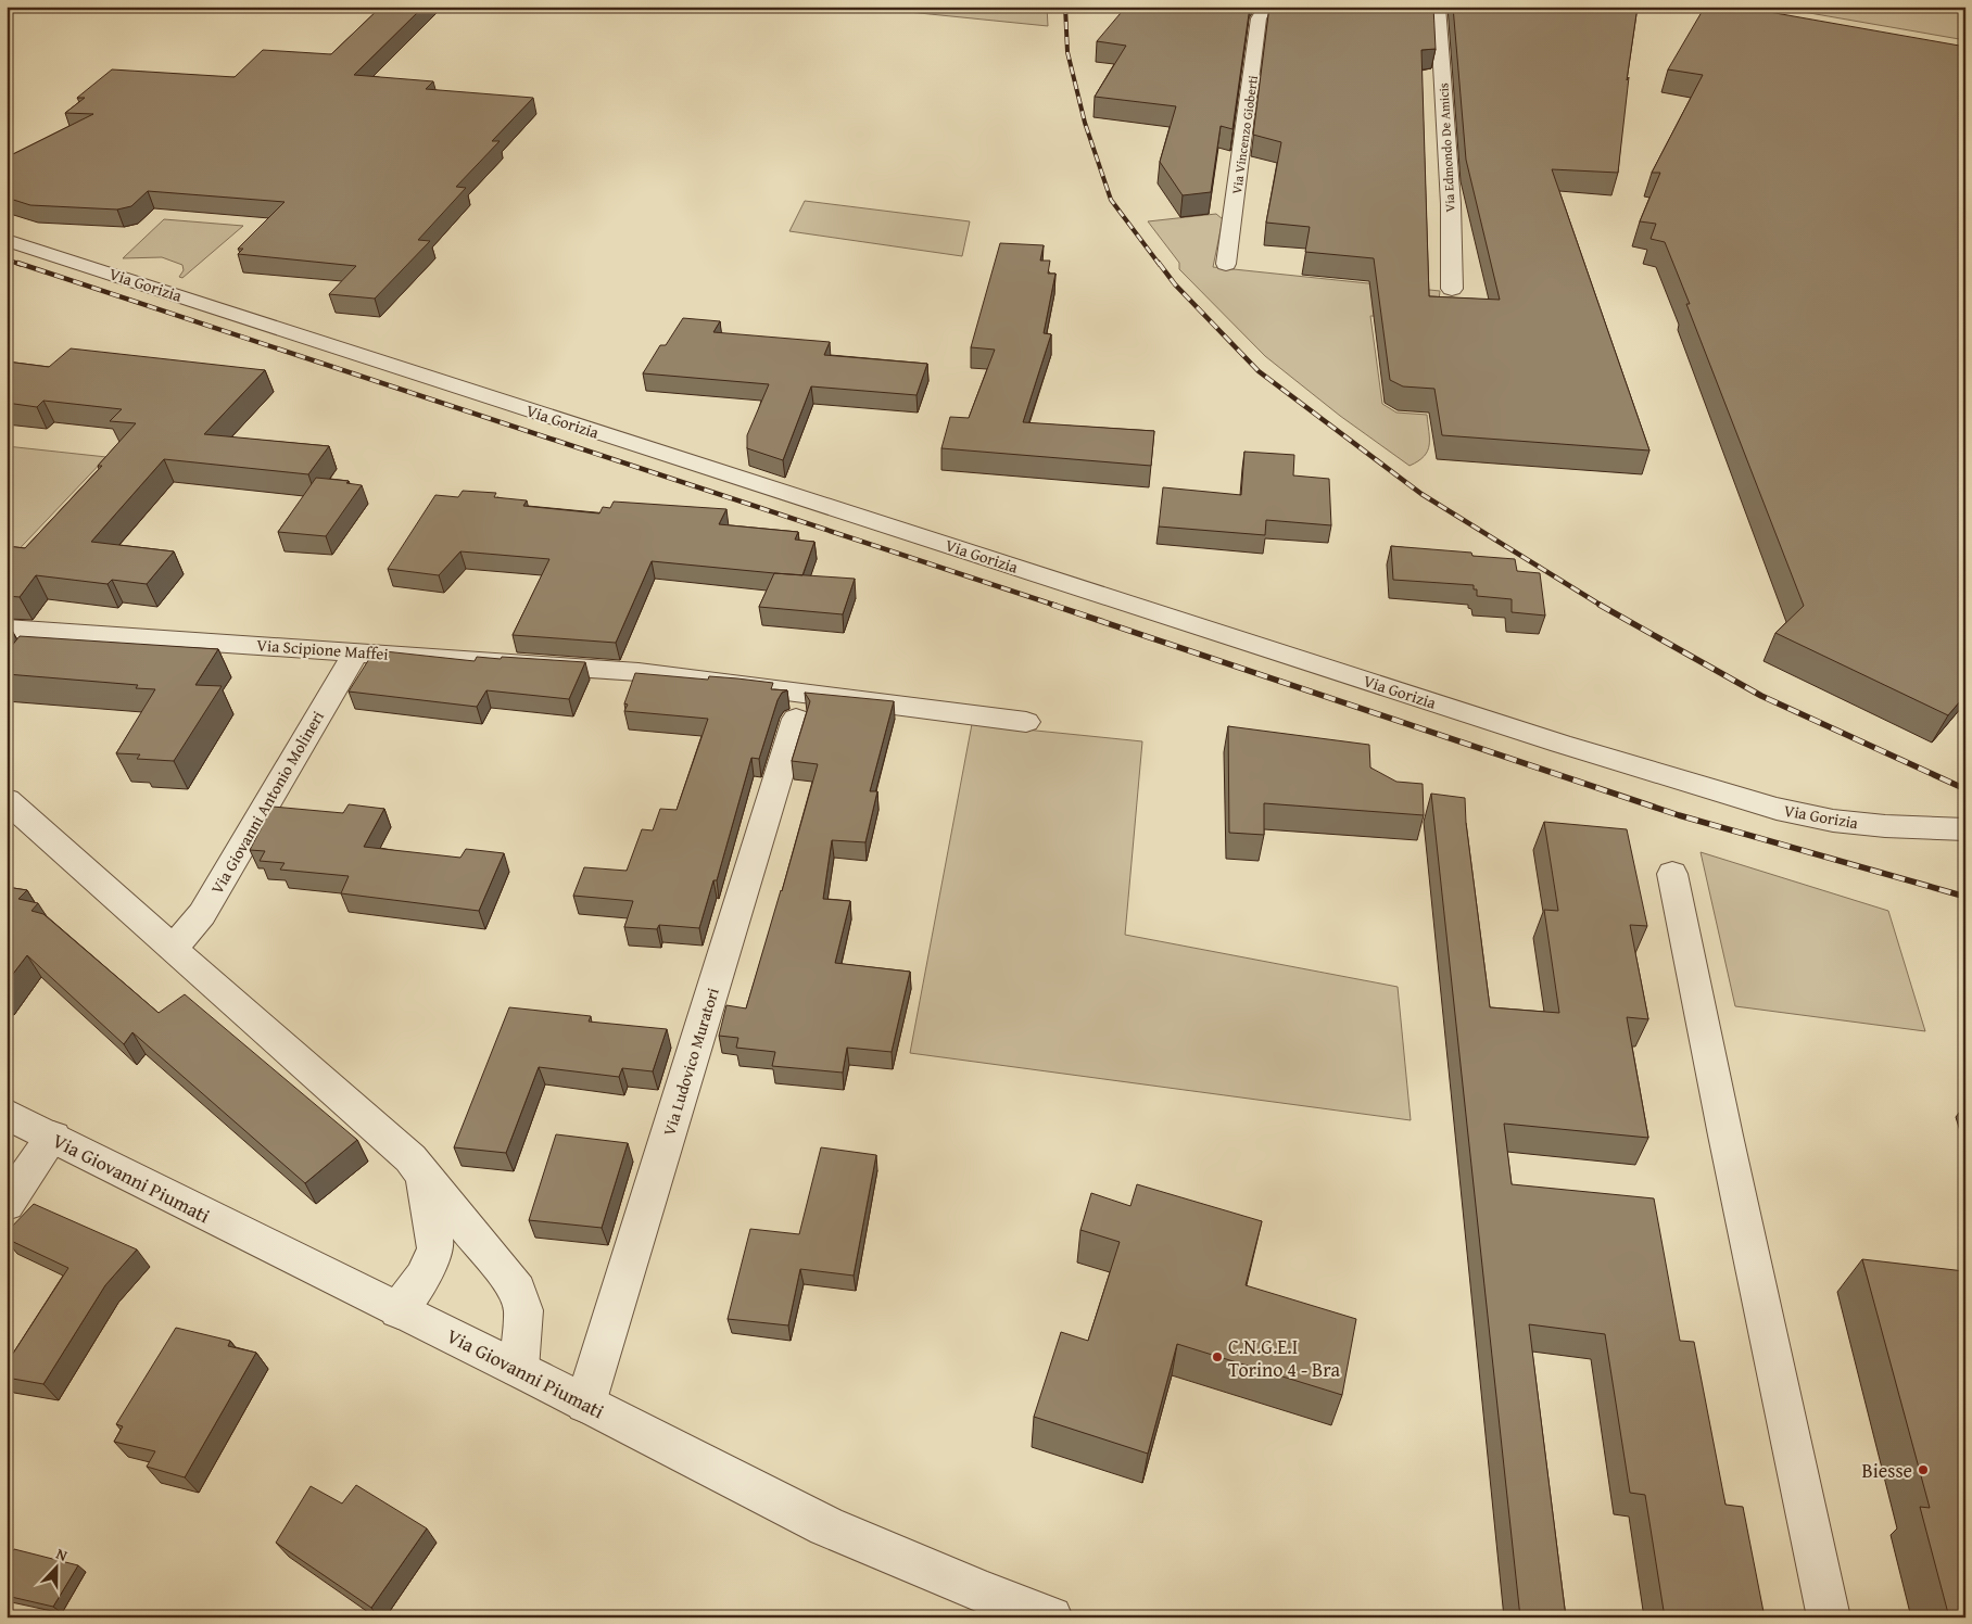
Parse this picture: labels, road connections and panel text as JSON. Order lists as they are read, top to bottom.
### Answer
{
  "streets": {
    "street": [
      "Via Vincenzo Gioberti",
      "Via Edmondo De Amicis",
      "Via Gorizia",
      "Via Scipione Maffei",
      "Via Giovanni Antonio Molineri",
      "Via Ludovico Muratori",
      "Via Giovanni Piumati"
    ]
  },
  "crossings": [
    ["Via Scipione Maffei", "Via Giovanni Antonio Molineri"],
    ["Via Ludovico Muratori", "Via Giovanni Piumati"]
  ],
  "places": ["C.N.G.E.I Torino 4 - Bra", "Biesse"],
  "north": "top"
}
